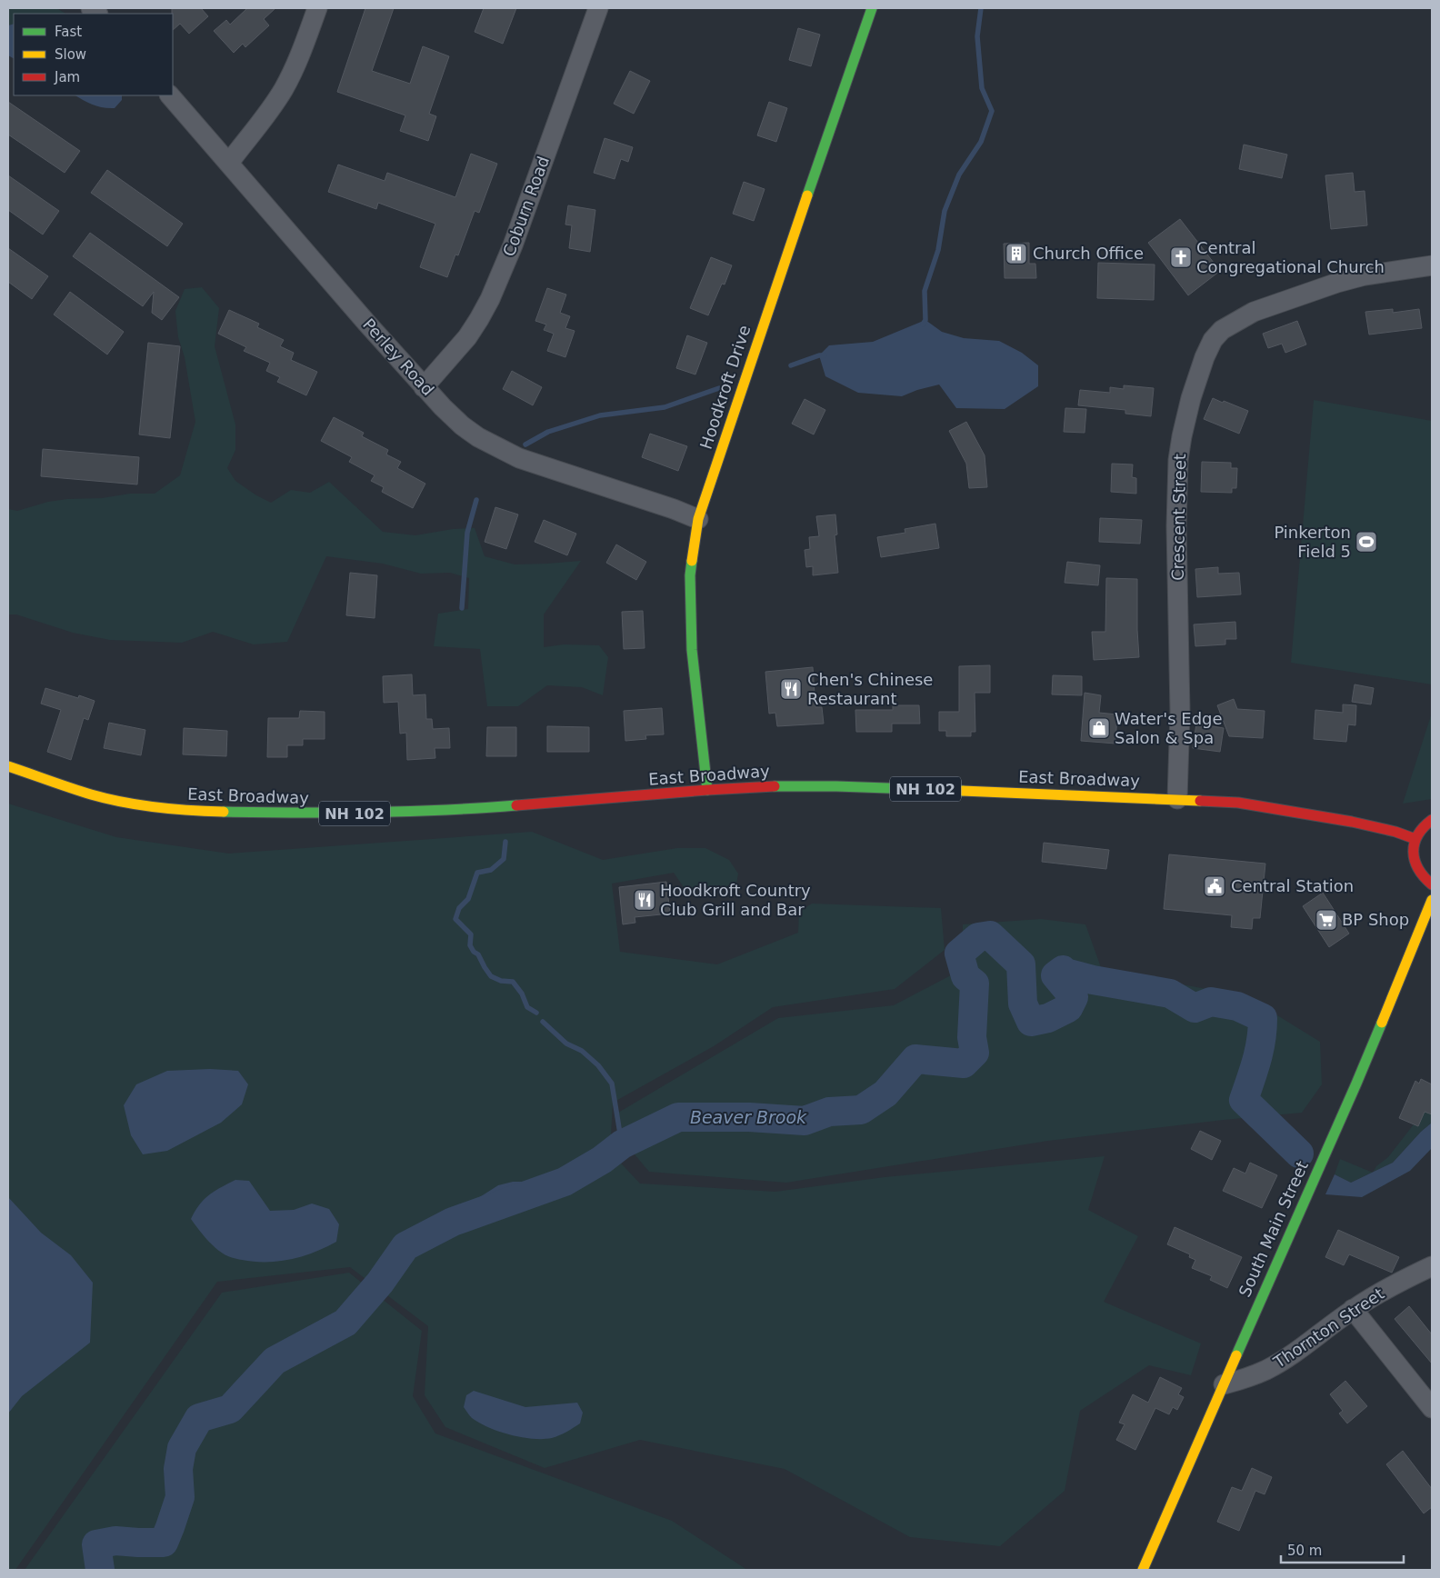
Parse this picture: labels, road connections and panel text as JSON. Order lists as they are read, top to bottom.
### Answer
{
  "streets": {
    "main road": [
      "Hoodkroft Drive",
      "East Broadway",
      "NH 102",
      "South Main Street"
    ],
    "street": [
      "Coburn Road",
      "Perley Road",
      "Crescent Street",
      "Thornton Street"
    ]
  },
  "crossings": [
    ["Coburn Road", "Perley Road"],
    ["Perley Road", "Hoodkroft Drive"],
    ["Hoodkroft Drive", "East Broadway"],
    ["Crescent Street", "East Broadway"],
    ["South Main Street", "Thornton Street"]
  ],
  "water": ["Beaver Brook"],
  "places": {
    "building": ["Church Office"],
    "church": ["Central Congregational Church"],
    "sports": ["Pinkerton Field 5"],
    "restaurant": ["Chen's Chinese Restaurant", "Hoodkroft Country Club Grill and Bar"],
    "shop": ["Water's Edge Salon & Spa"],
    "public building": ["Central Station"],
    "supermarket": ["BP Shop"]
  },
  "legend": ["Fast", "Slow", "Jam"],
  "scale_bar": "50 m"
}
